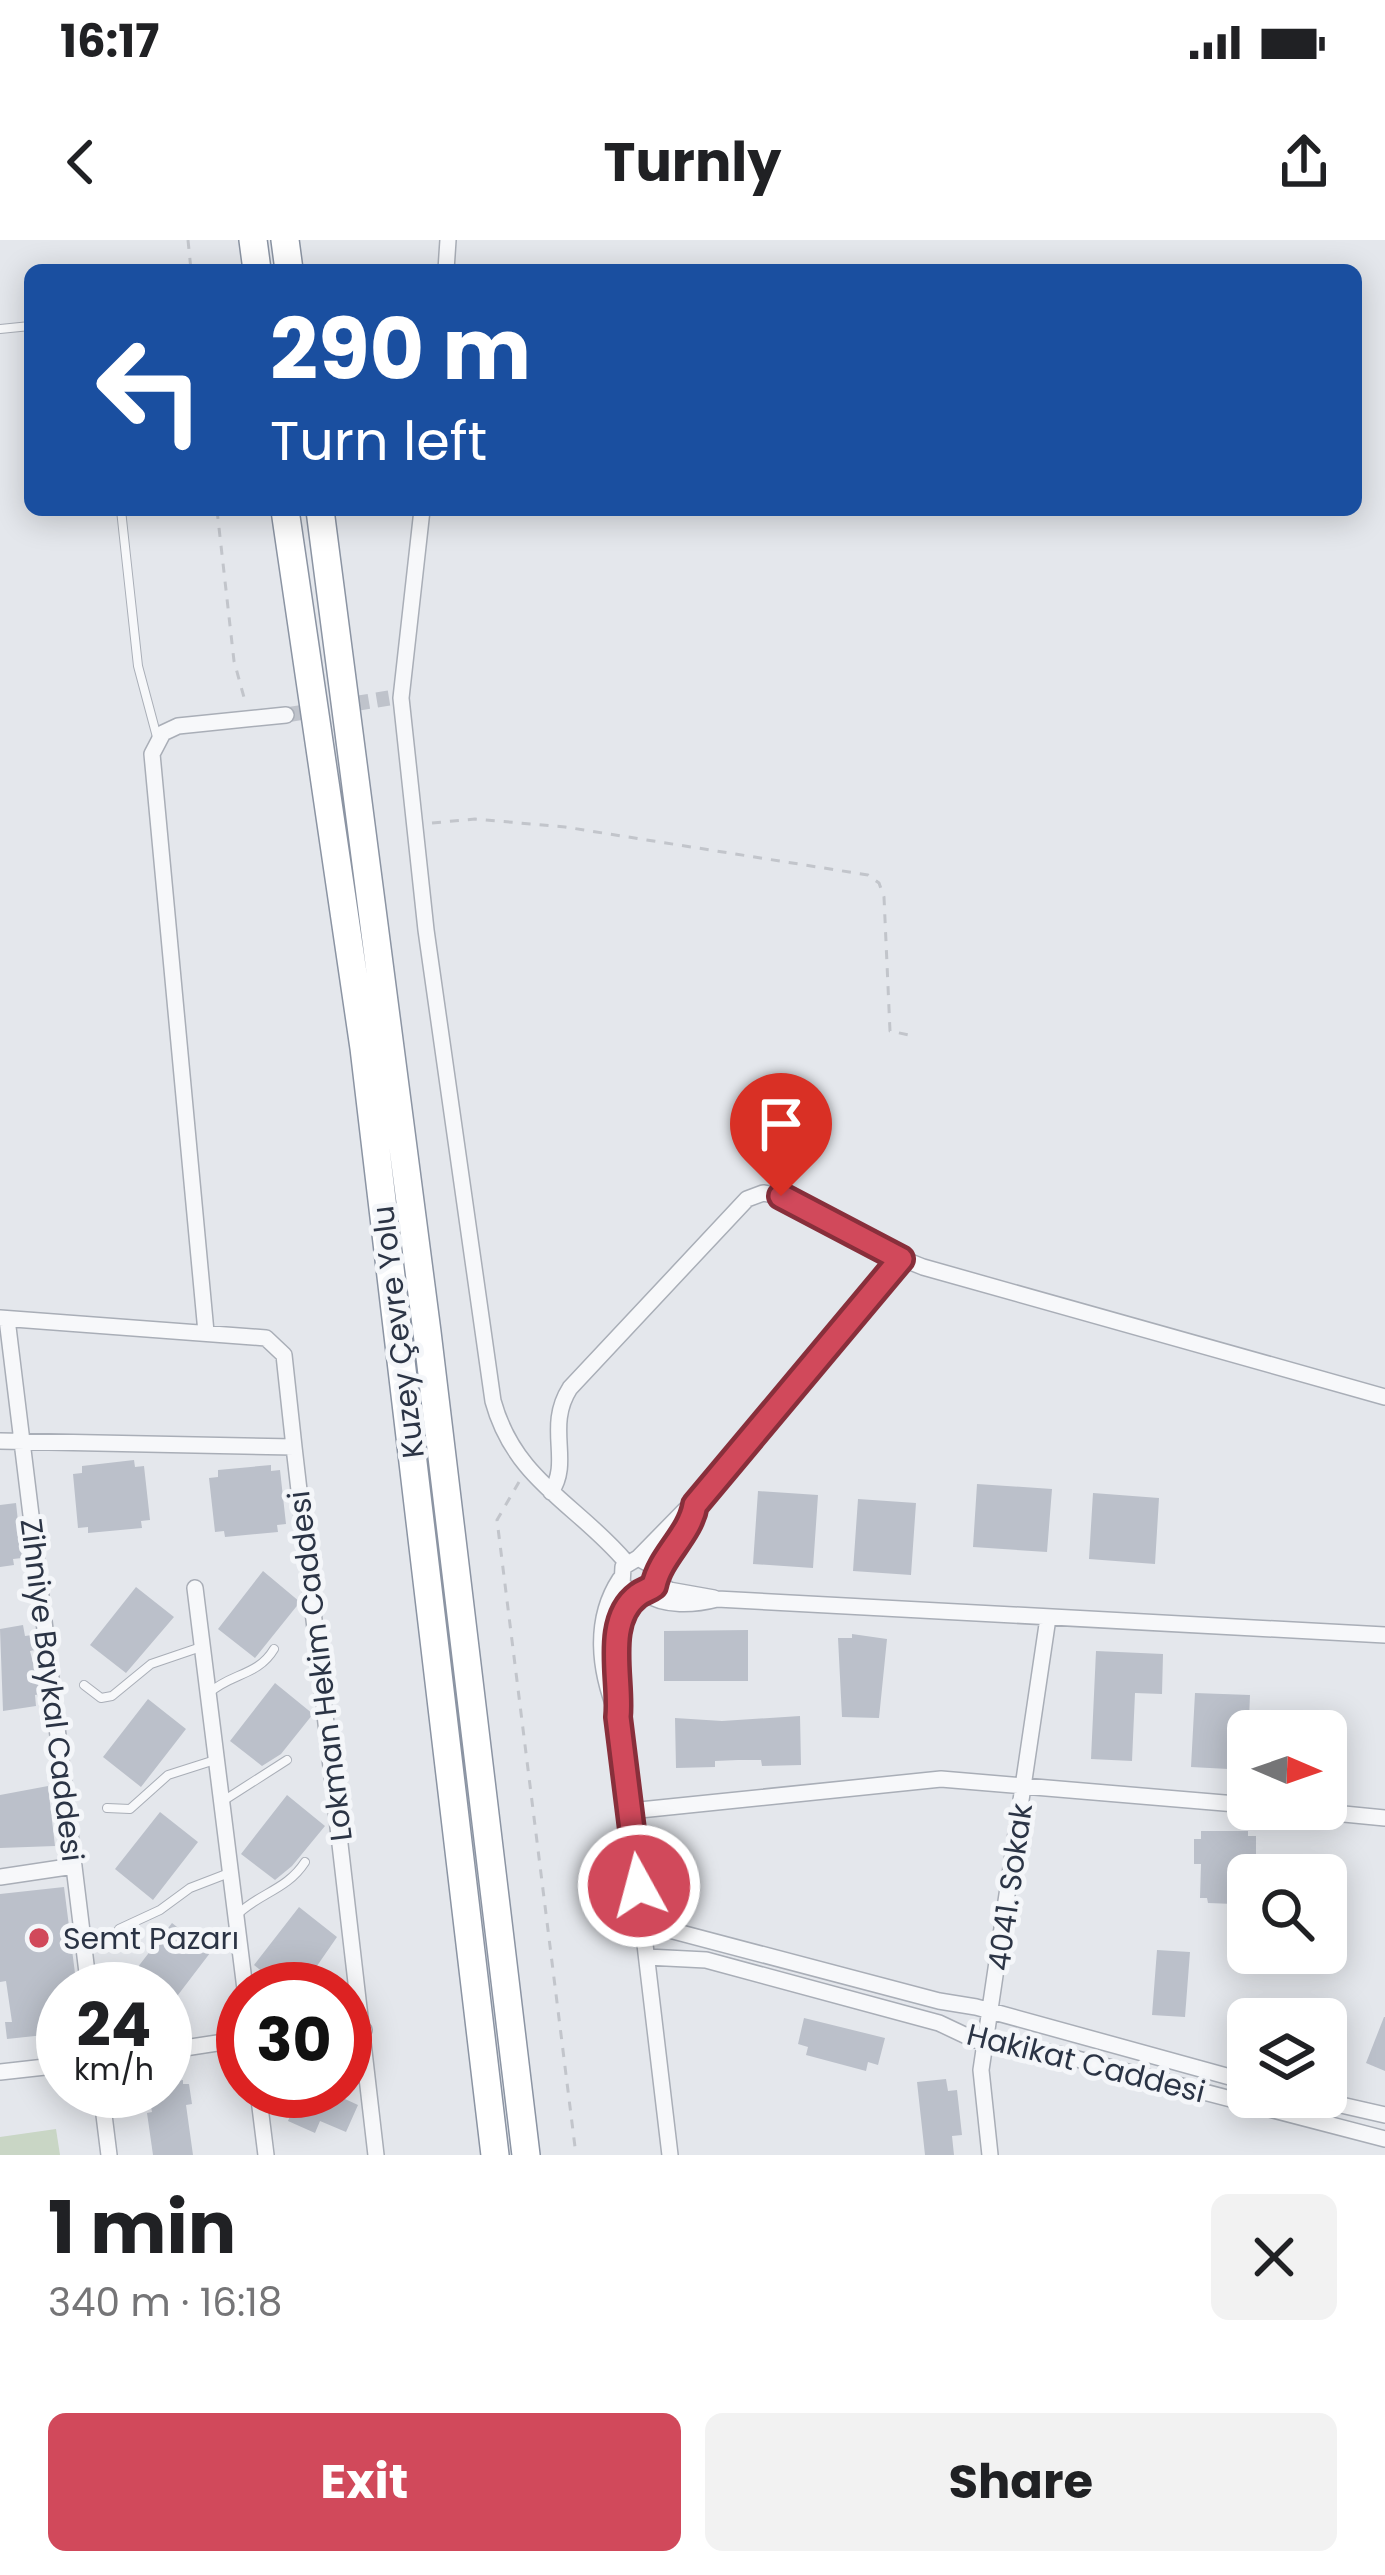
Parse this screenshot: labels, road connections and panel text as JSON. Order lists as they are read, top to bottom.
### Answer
{
  "streets": {
    "highway": ["Kuzey Çevre Yolu"],
    "street": [
      "Lokman Hekim Caddesi",
      "Zihniye Baykal Caddesi",
      "4041. Sokak",
      "Hakikat Caddesi"
    ]
  },
  "crossings": [
    ["Lokman Hekim Caddesi", "Zihniye Baykal Caddesi"],
    ["4041. Sokak", "Hakikat Caddesi"]
  ],
  "places": ["Semt Pazarı"],
  "north": "right",
  "page": {
    "status": "16:17",
    "header": "Turnly",
    "turn": ["290 m", "Turn left"],
    "speed": "24 km/h",
    "limit": "30",
    "heading": ["1 min", "340 m · 16:18"],
    "buttons": ["Exit", "Share"]
  }
}
